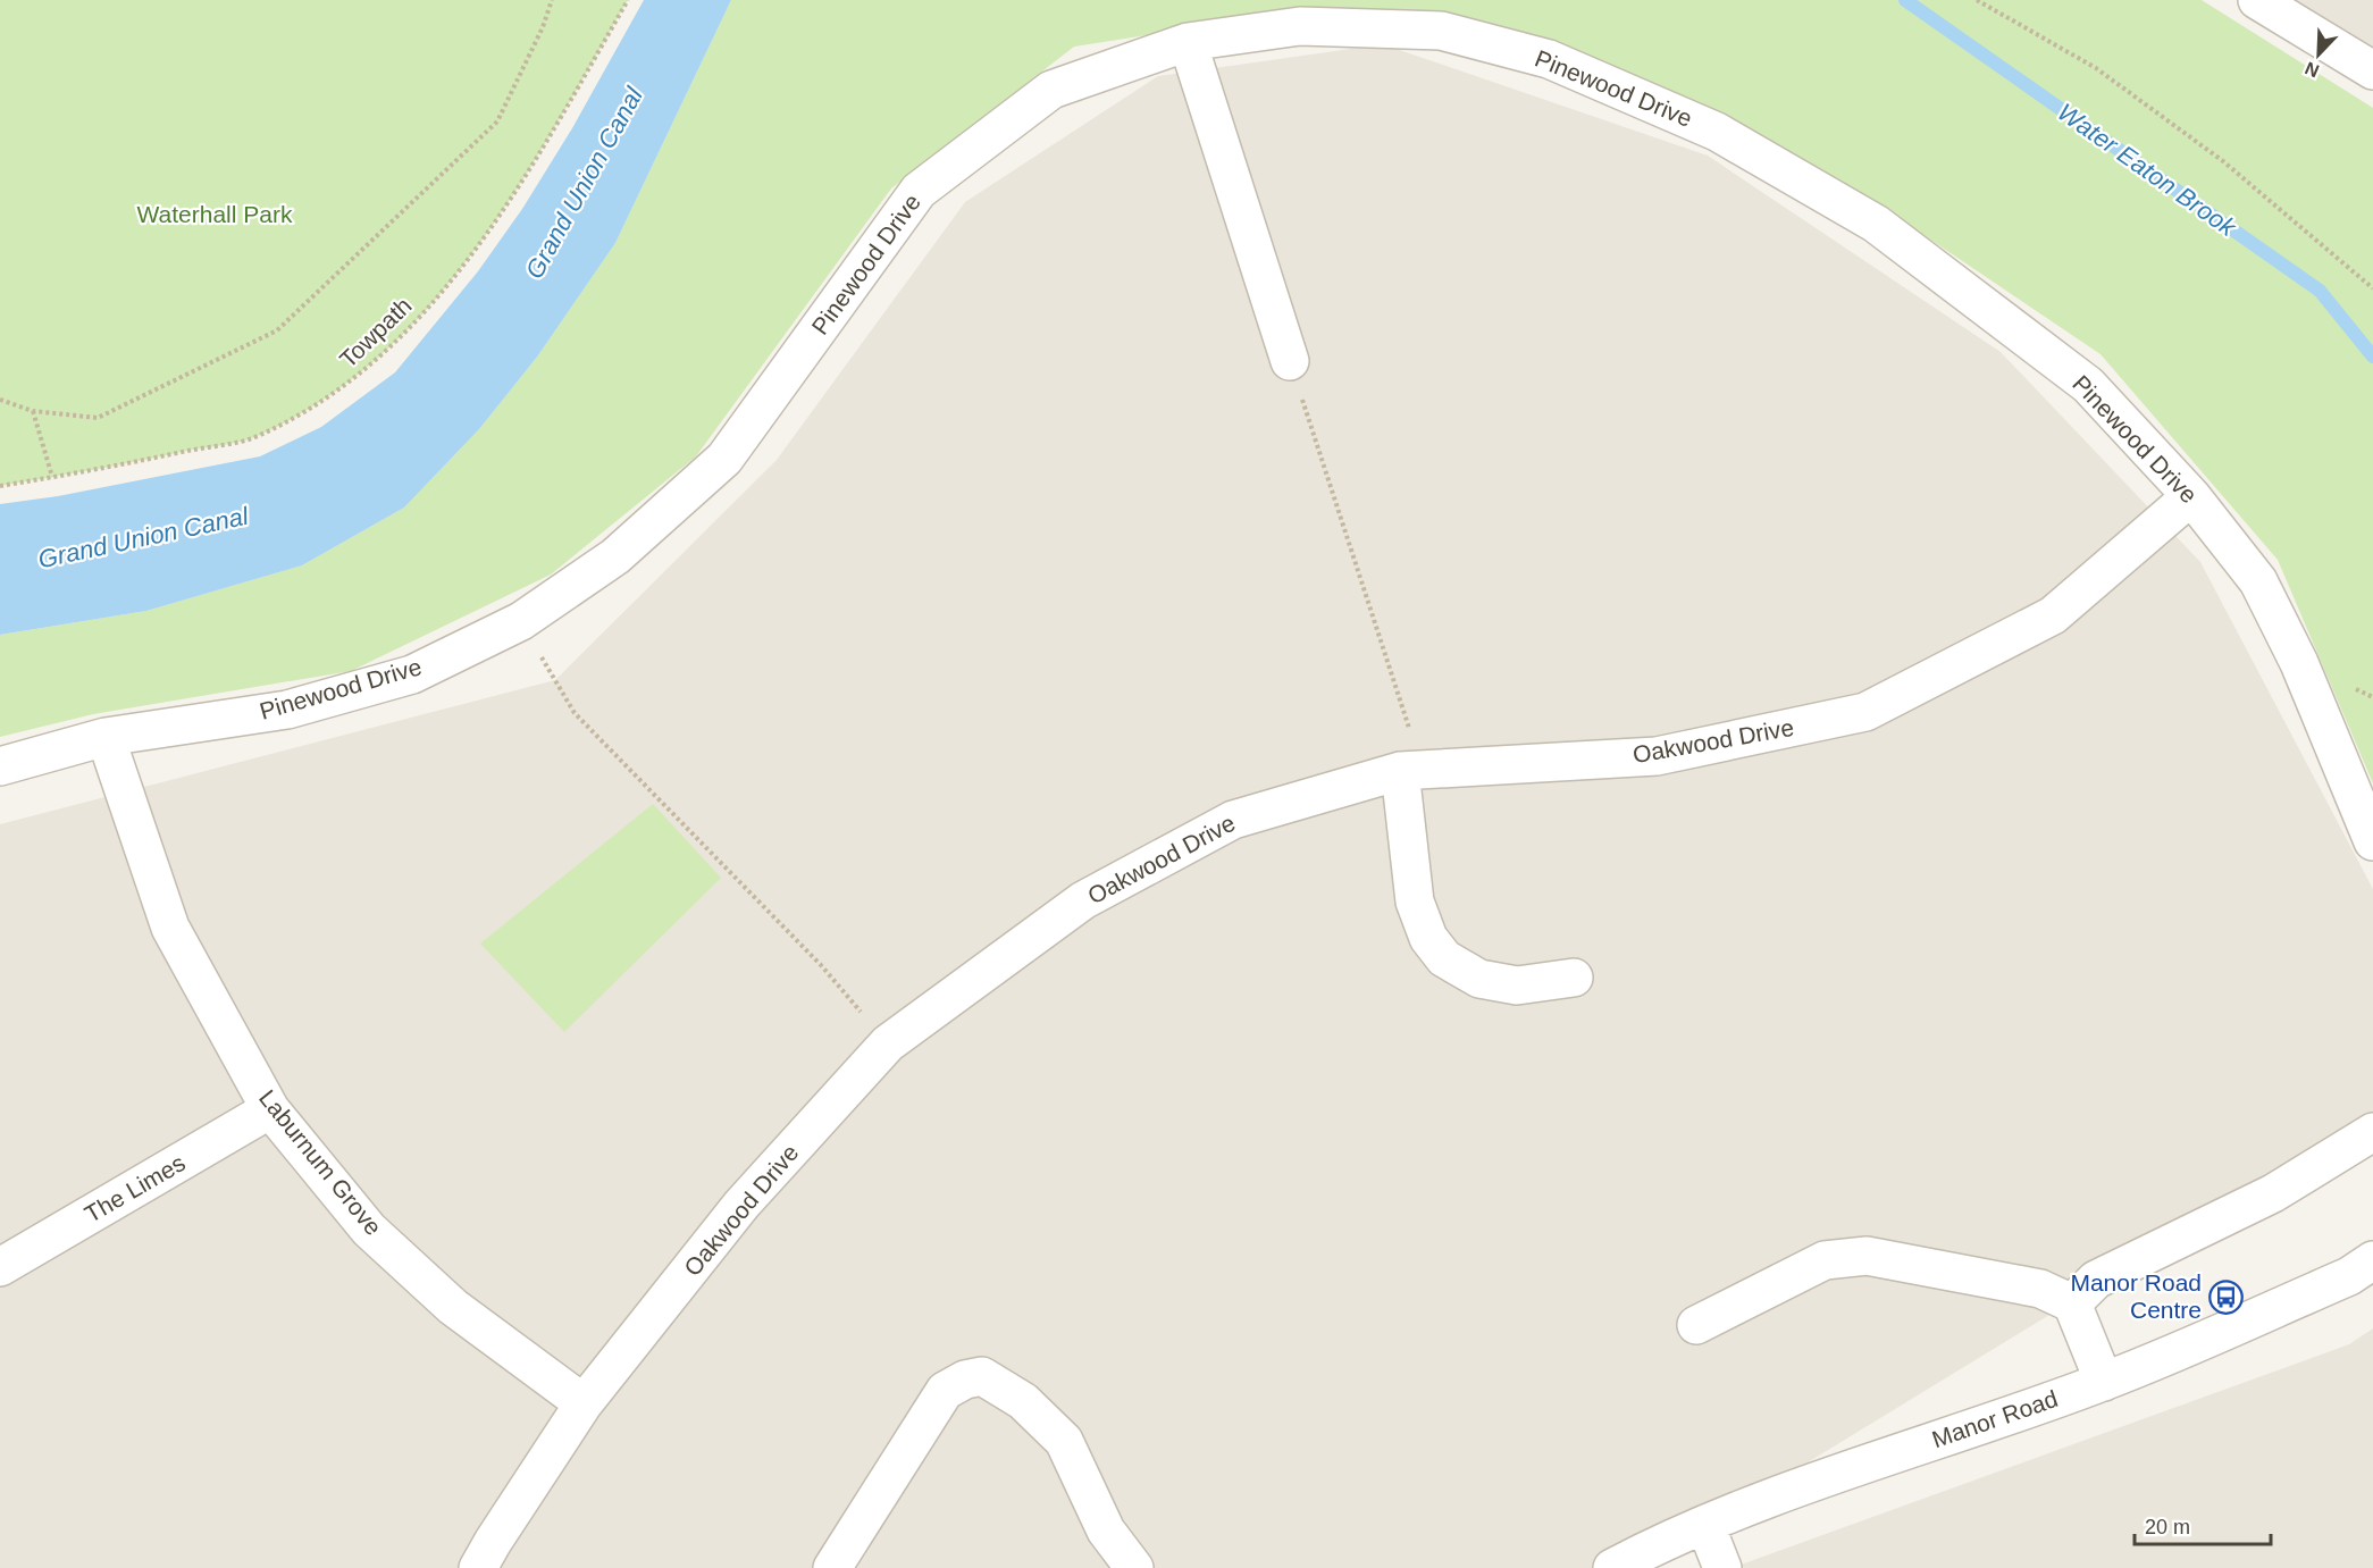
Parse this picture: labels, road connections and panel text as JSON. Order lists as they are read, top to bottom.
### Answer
{
  "streets": {
    "street": [
      "Pinewood Drive",
      "Oakwood Drive",
      "Laburnum Grove",
      "The Limes",
      "Manor Road"
    ],
    "path": ["Towpath"]
  },
  "crossings": [
    ["Pinewood Drive", "Oakwood Drive"],
    ["Pinewood Drive", "Laburnum Grove"],
    ["Oakwood Drive", "Laburnum Grove"],
    ["Laburnum Grove", "The Limes"]
  ],
  "water": ["Water Eaton Brook", "Grand Union Canal"],
  "parks": ["Waterhall Park"],
  "places": {
    "bus stop": ["Manor Road Centre"]
  },
  "scale_bar": "20 m",
  "north": "bottom left"
}
